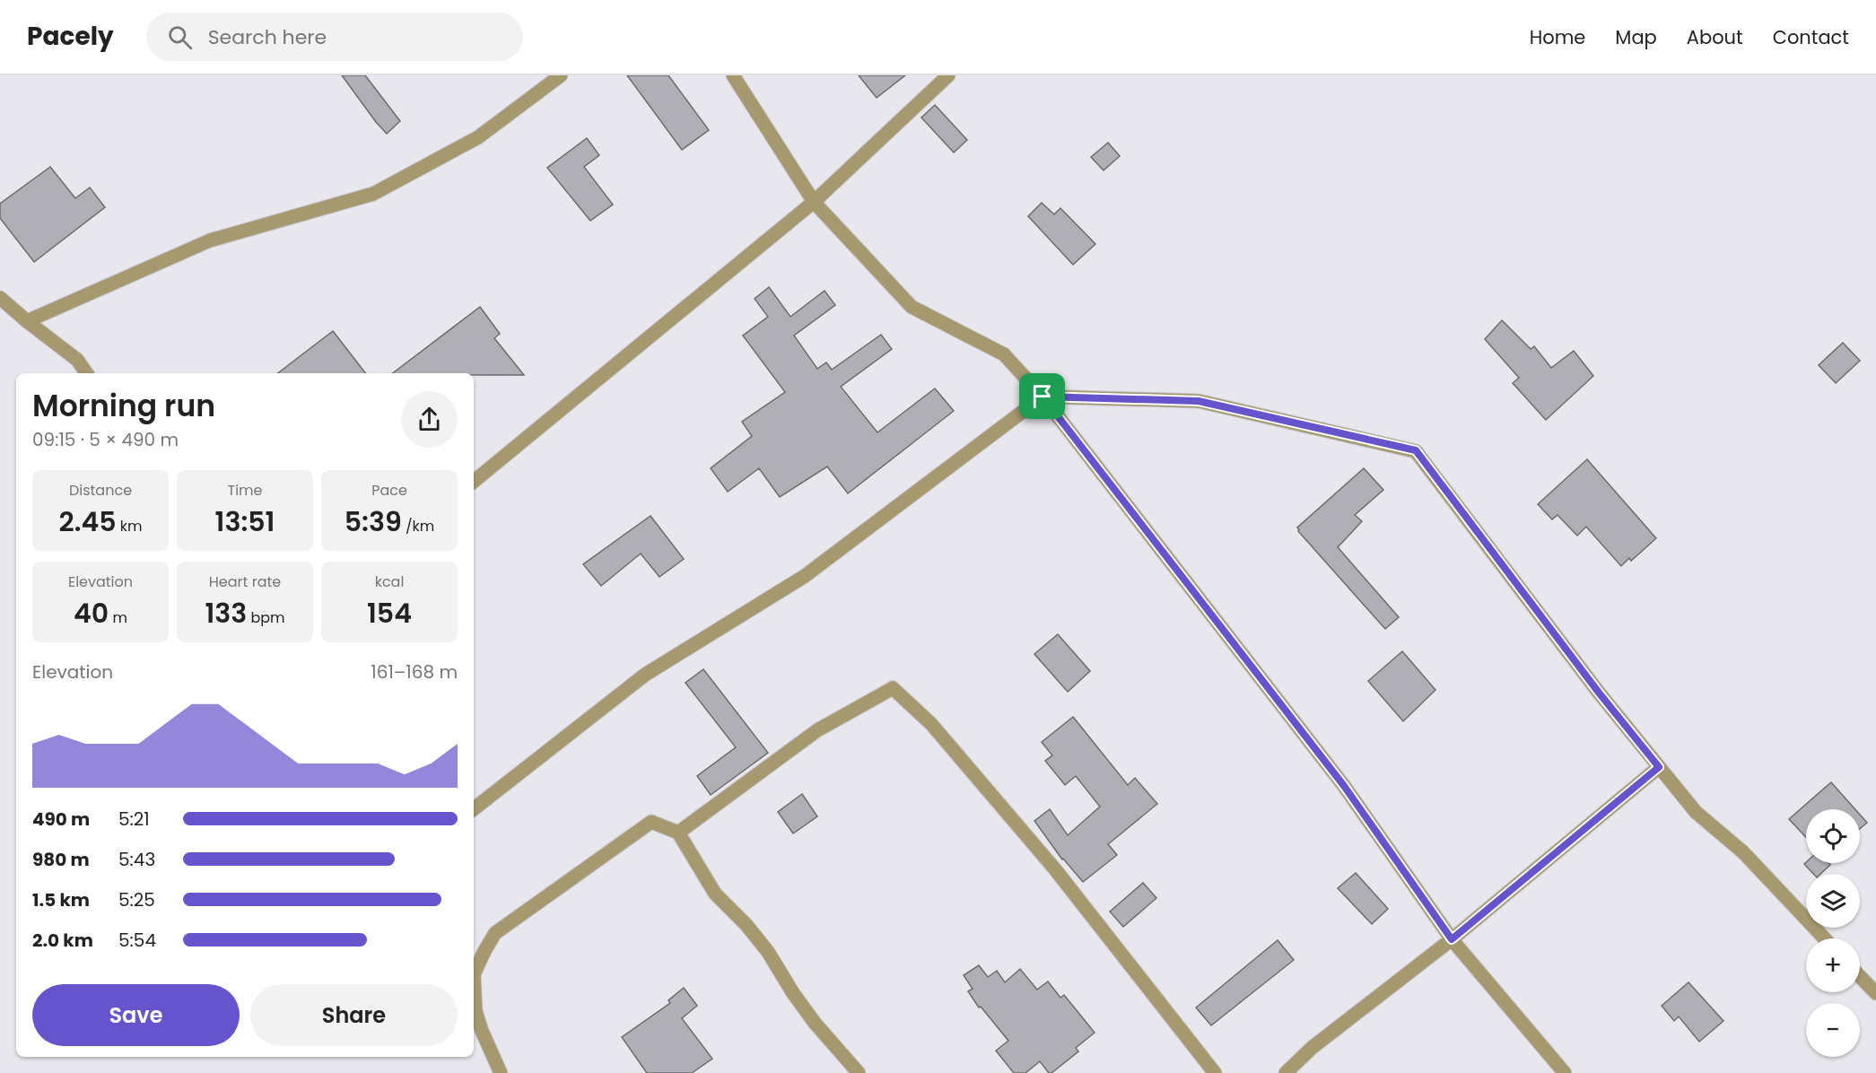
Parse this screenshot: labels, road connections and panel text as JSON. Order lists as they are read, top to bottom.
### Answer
{
  "page": {
    "header": "Pacely",
    "search": "Search here",
    "nav": [
      "Home",
      "Map",
      "About",
      "Contact"
    ],
    "heading": ["Morning run", "09:15 · 5 × 490 m"],
    "stats": [
      ["Distance", "2.45 km"],
      ["Time", "13:51"],
      ["Pace", "5:39 /km"],
      ["Elevation", "40 m"],
      ["Heart rate", "133 bpm"],
      ["kcal", "154"]
    ],
    "chart": ["Elevation", "161–168 m"],
    "list": [
      {
        "name": "490 m",
        "note": "5:21"
      },
      {
        "name": "980 m",
        "note": "5:43"
      },
      {
        "name": "1.5 km",
        "note": "5:25"
      },
      {
        "name": "2.0 km",
        "note": "5:54"
      }
    ],
    "map_buttons": ["+", "−"],
    "buttons": ["Save", "Share"]
  }
}
